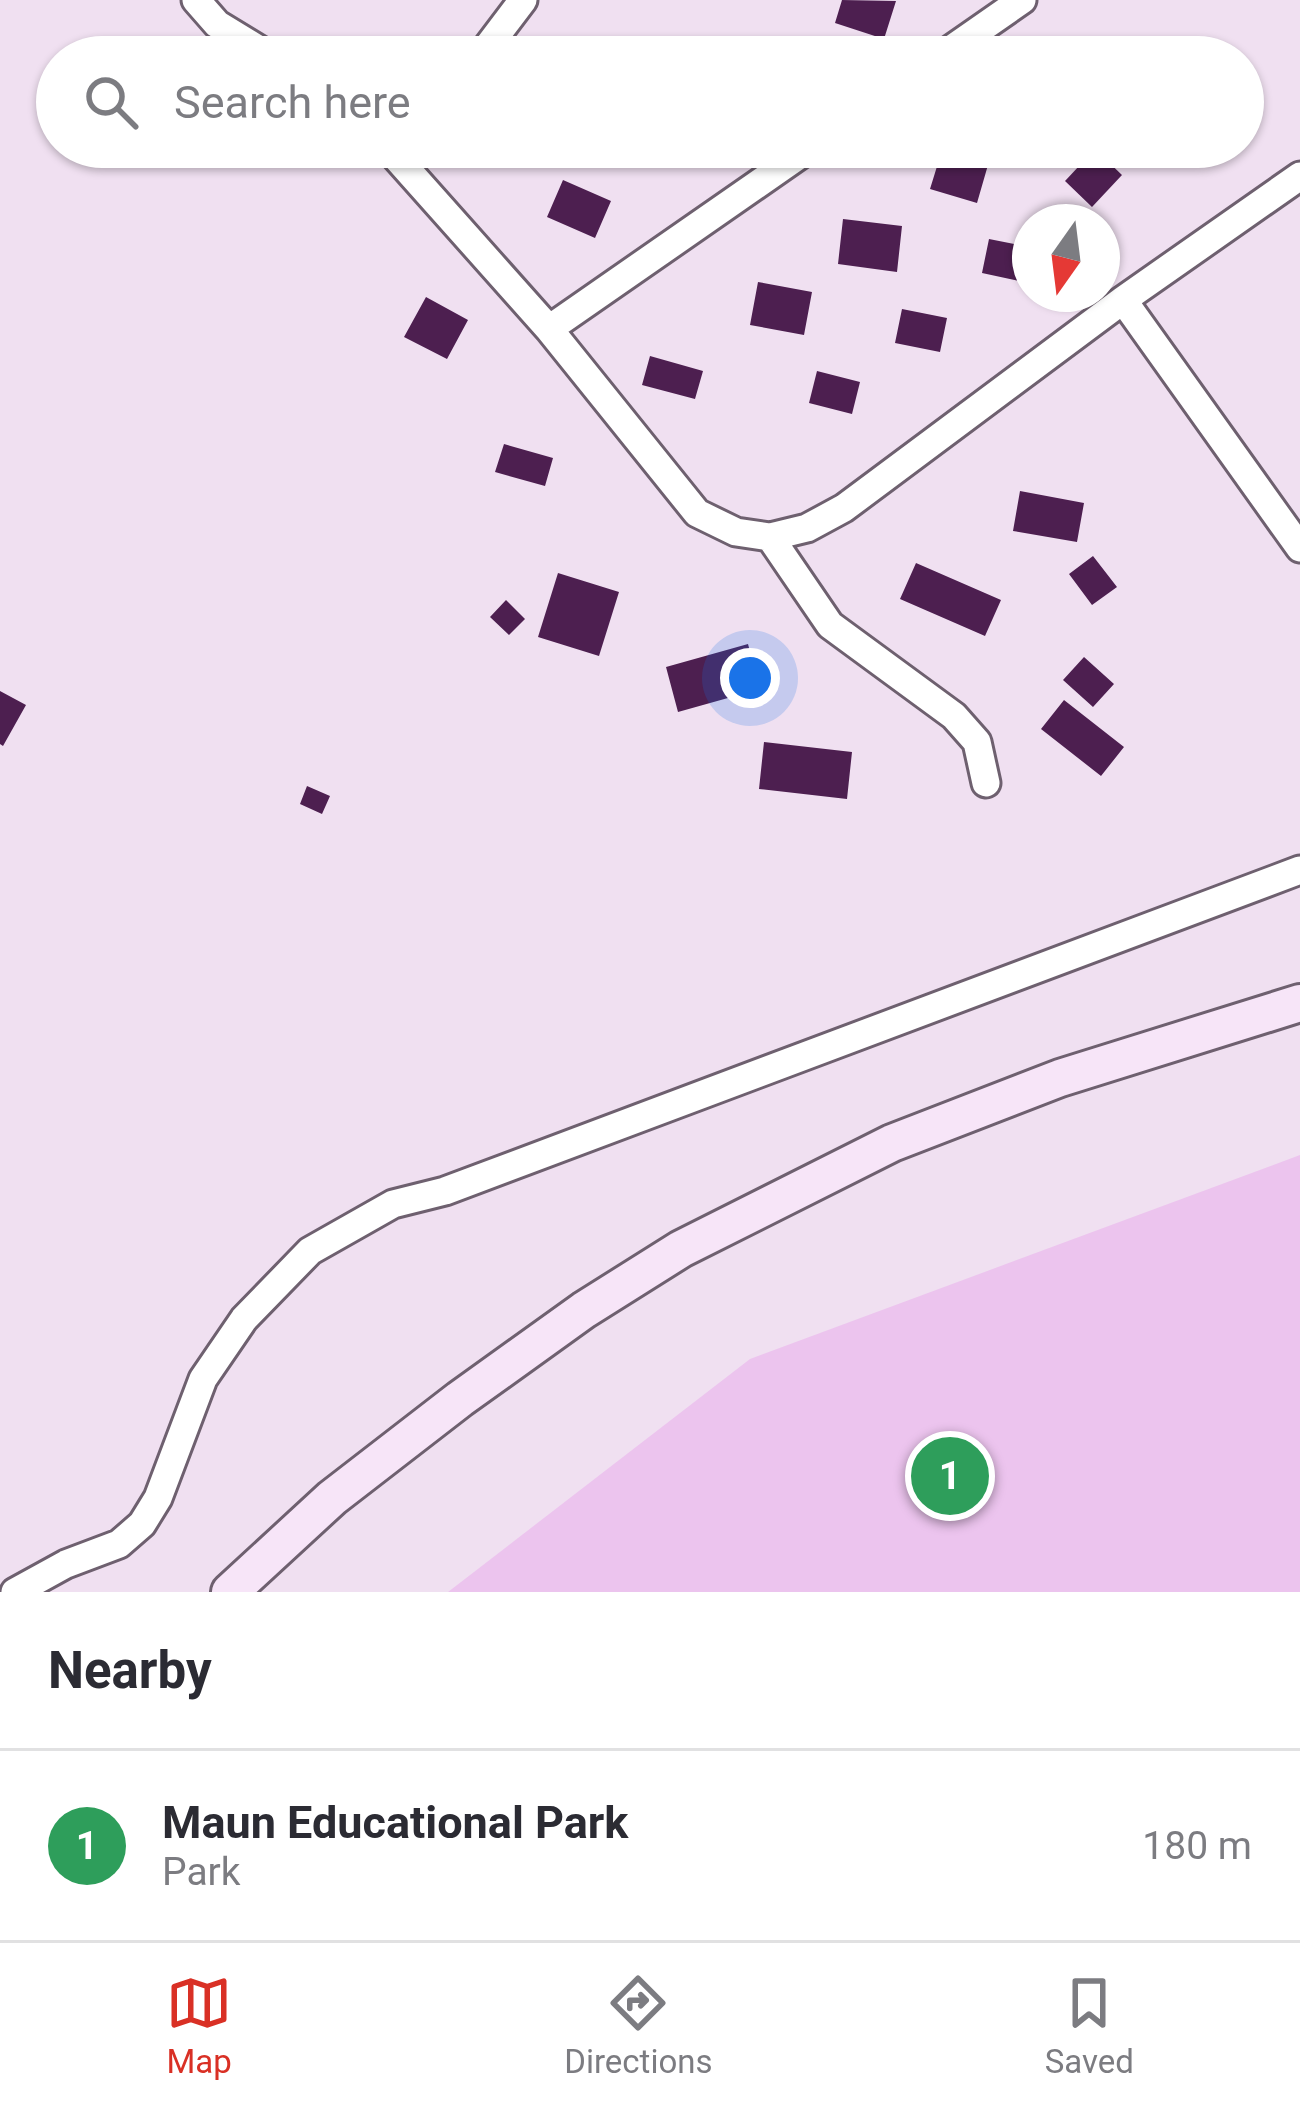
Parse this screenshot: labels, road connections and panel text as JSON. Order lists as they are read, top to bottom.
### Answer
{
  "north": "bottom",
  "page": {
    "search": "Search here",
    "pins": "1",
    "heading": "Nearby",
    "list": [
      {
        "mark": "1",
        "name": "Maun Educational Park",
        "note": "Park",
        "value": "180 m"
      }
    ],
    "nav": ["Map", "Directions", "Saved"]
  }
}
